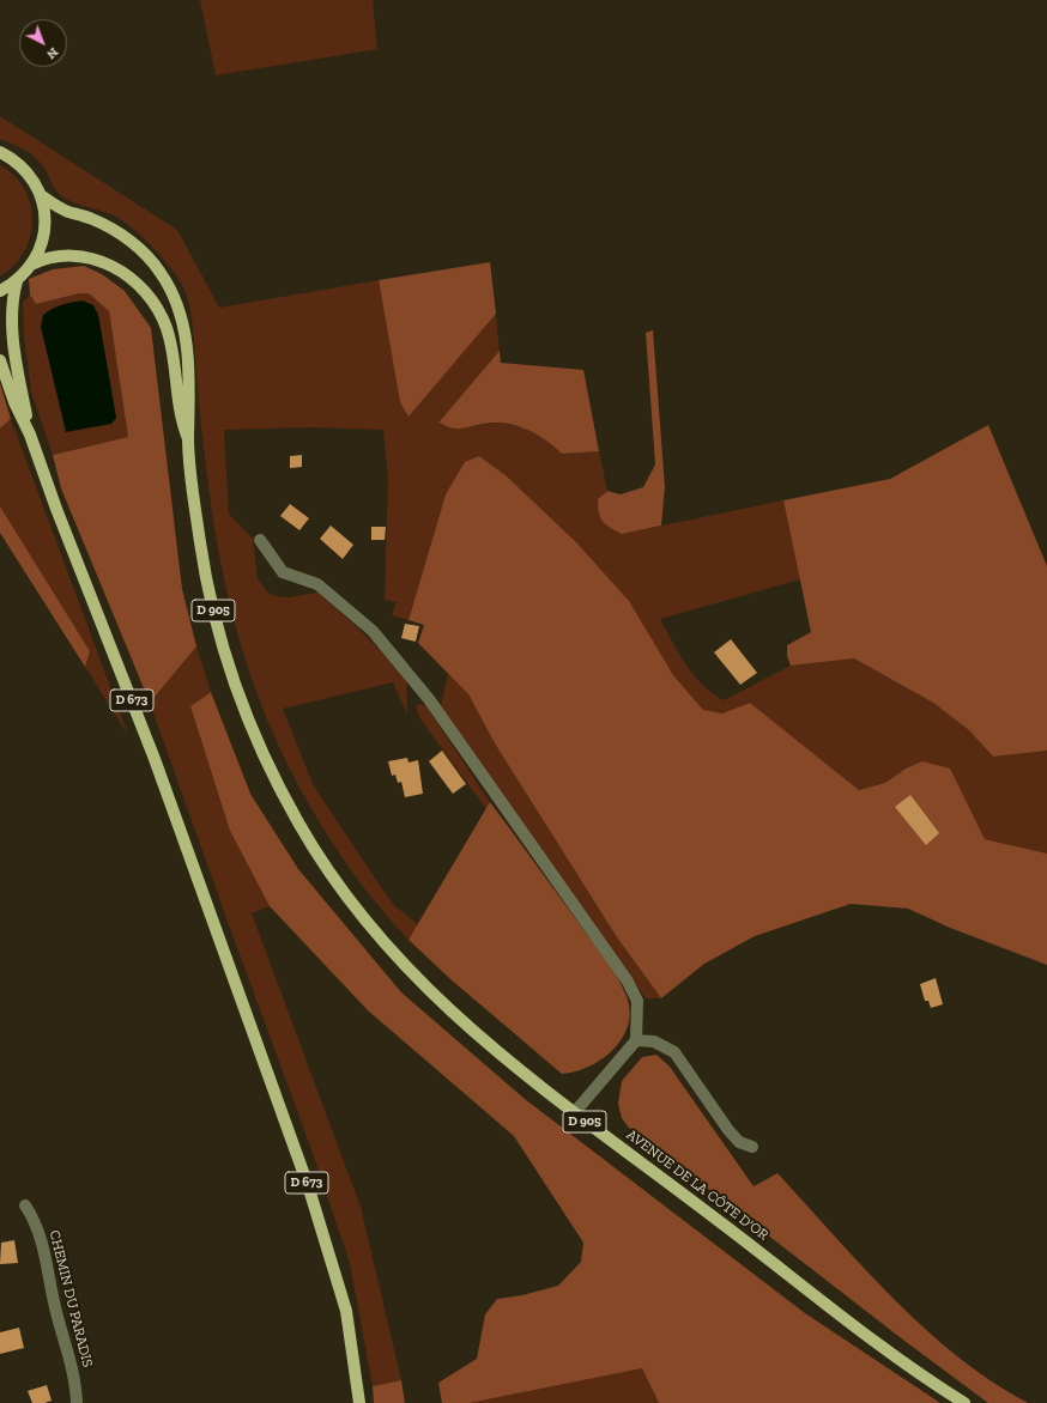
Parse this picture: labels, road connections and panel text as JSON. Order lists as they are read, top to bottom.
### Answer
{
  "streets": {
    "main road": ["D 905", "D 673", "AVENUE DE LA CÔTE D'OR"],
    "street": ["CHEMIN DU PARADIS"]
  },
  "north": "bottom right"
}
